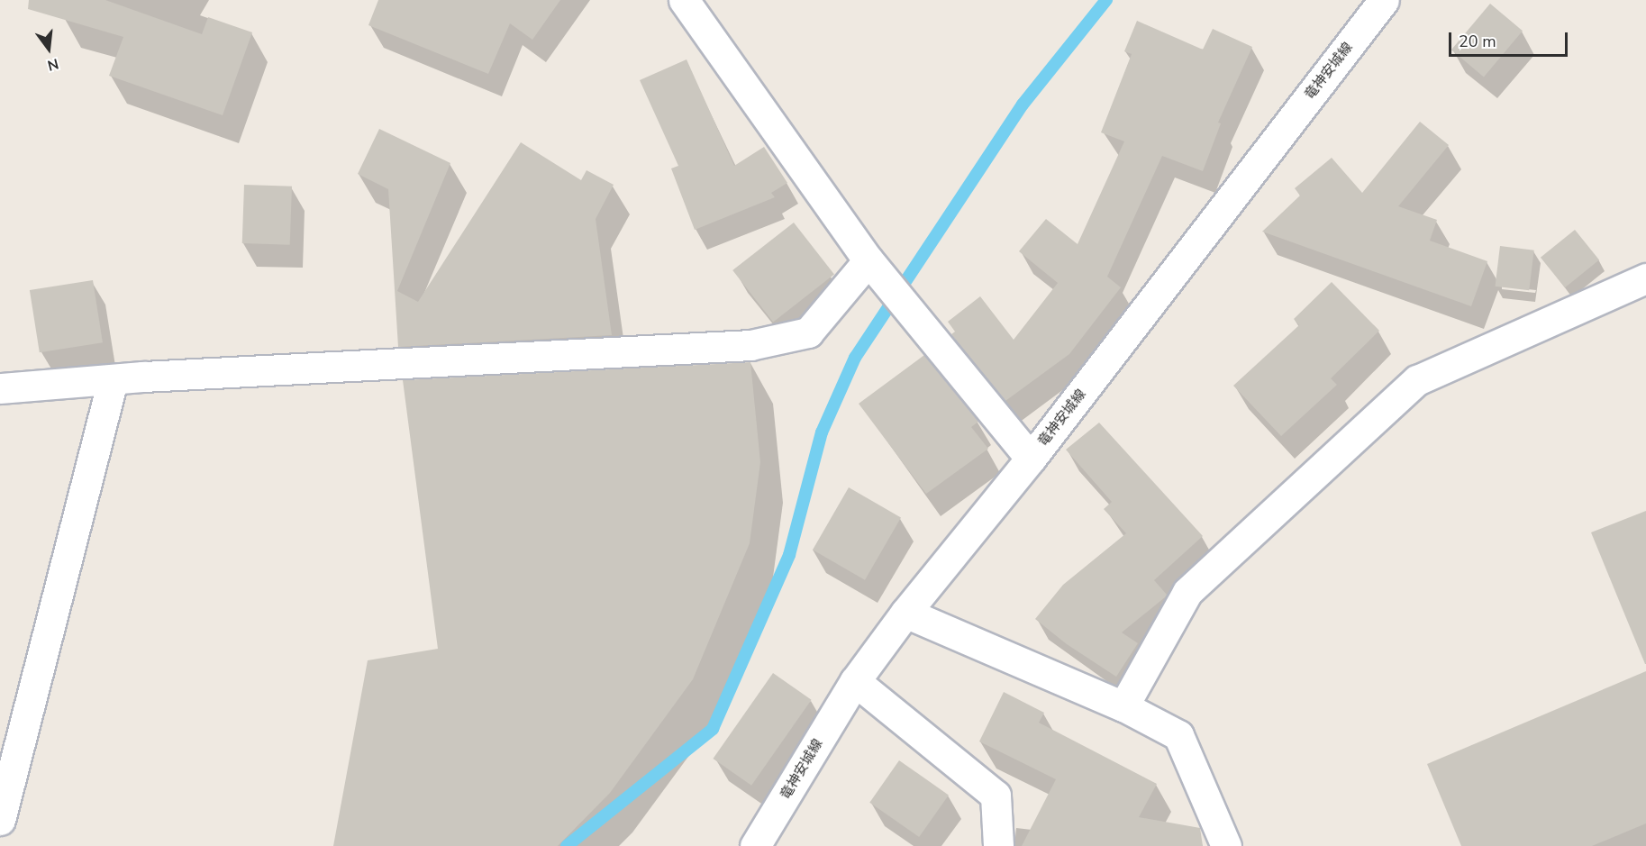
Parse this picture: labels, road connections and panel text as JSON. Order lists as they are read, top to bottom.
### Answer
{
  "streets": {
    "street": ["竜神安城線"]
  },
  "scale_bar": "20 m",
  "north": "bottom"
}
